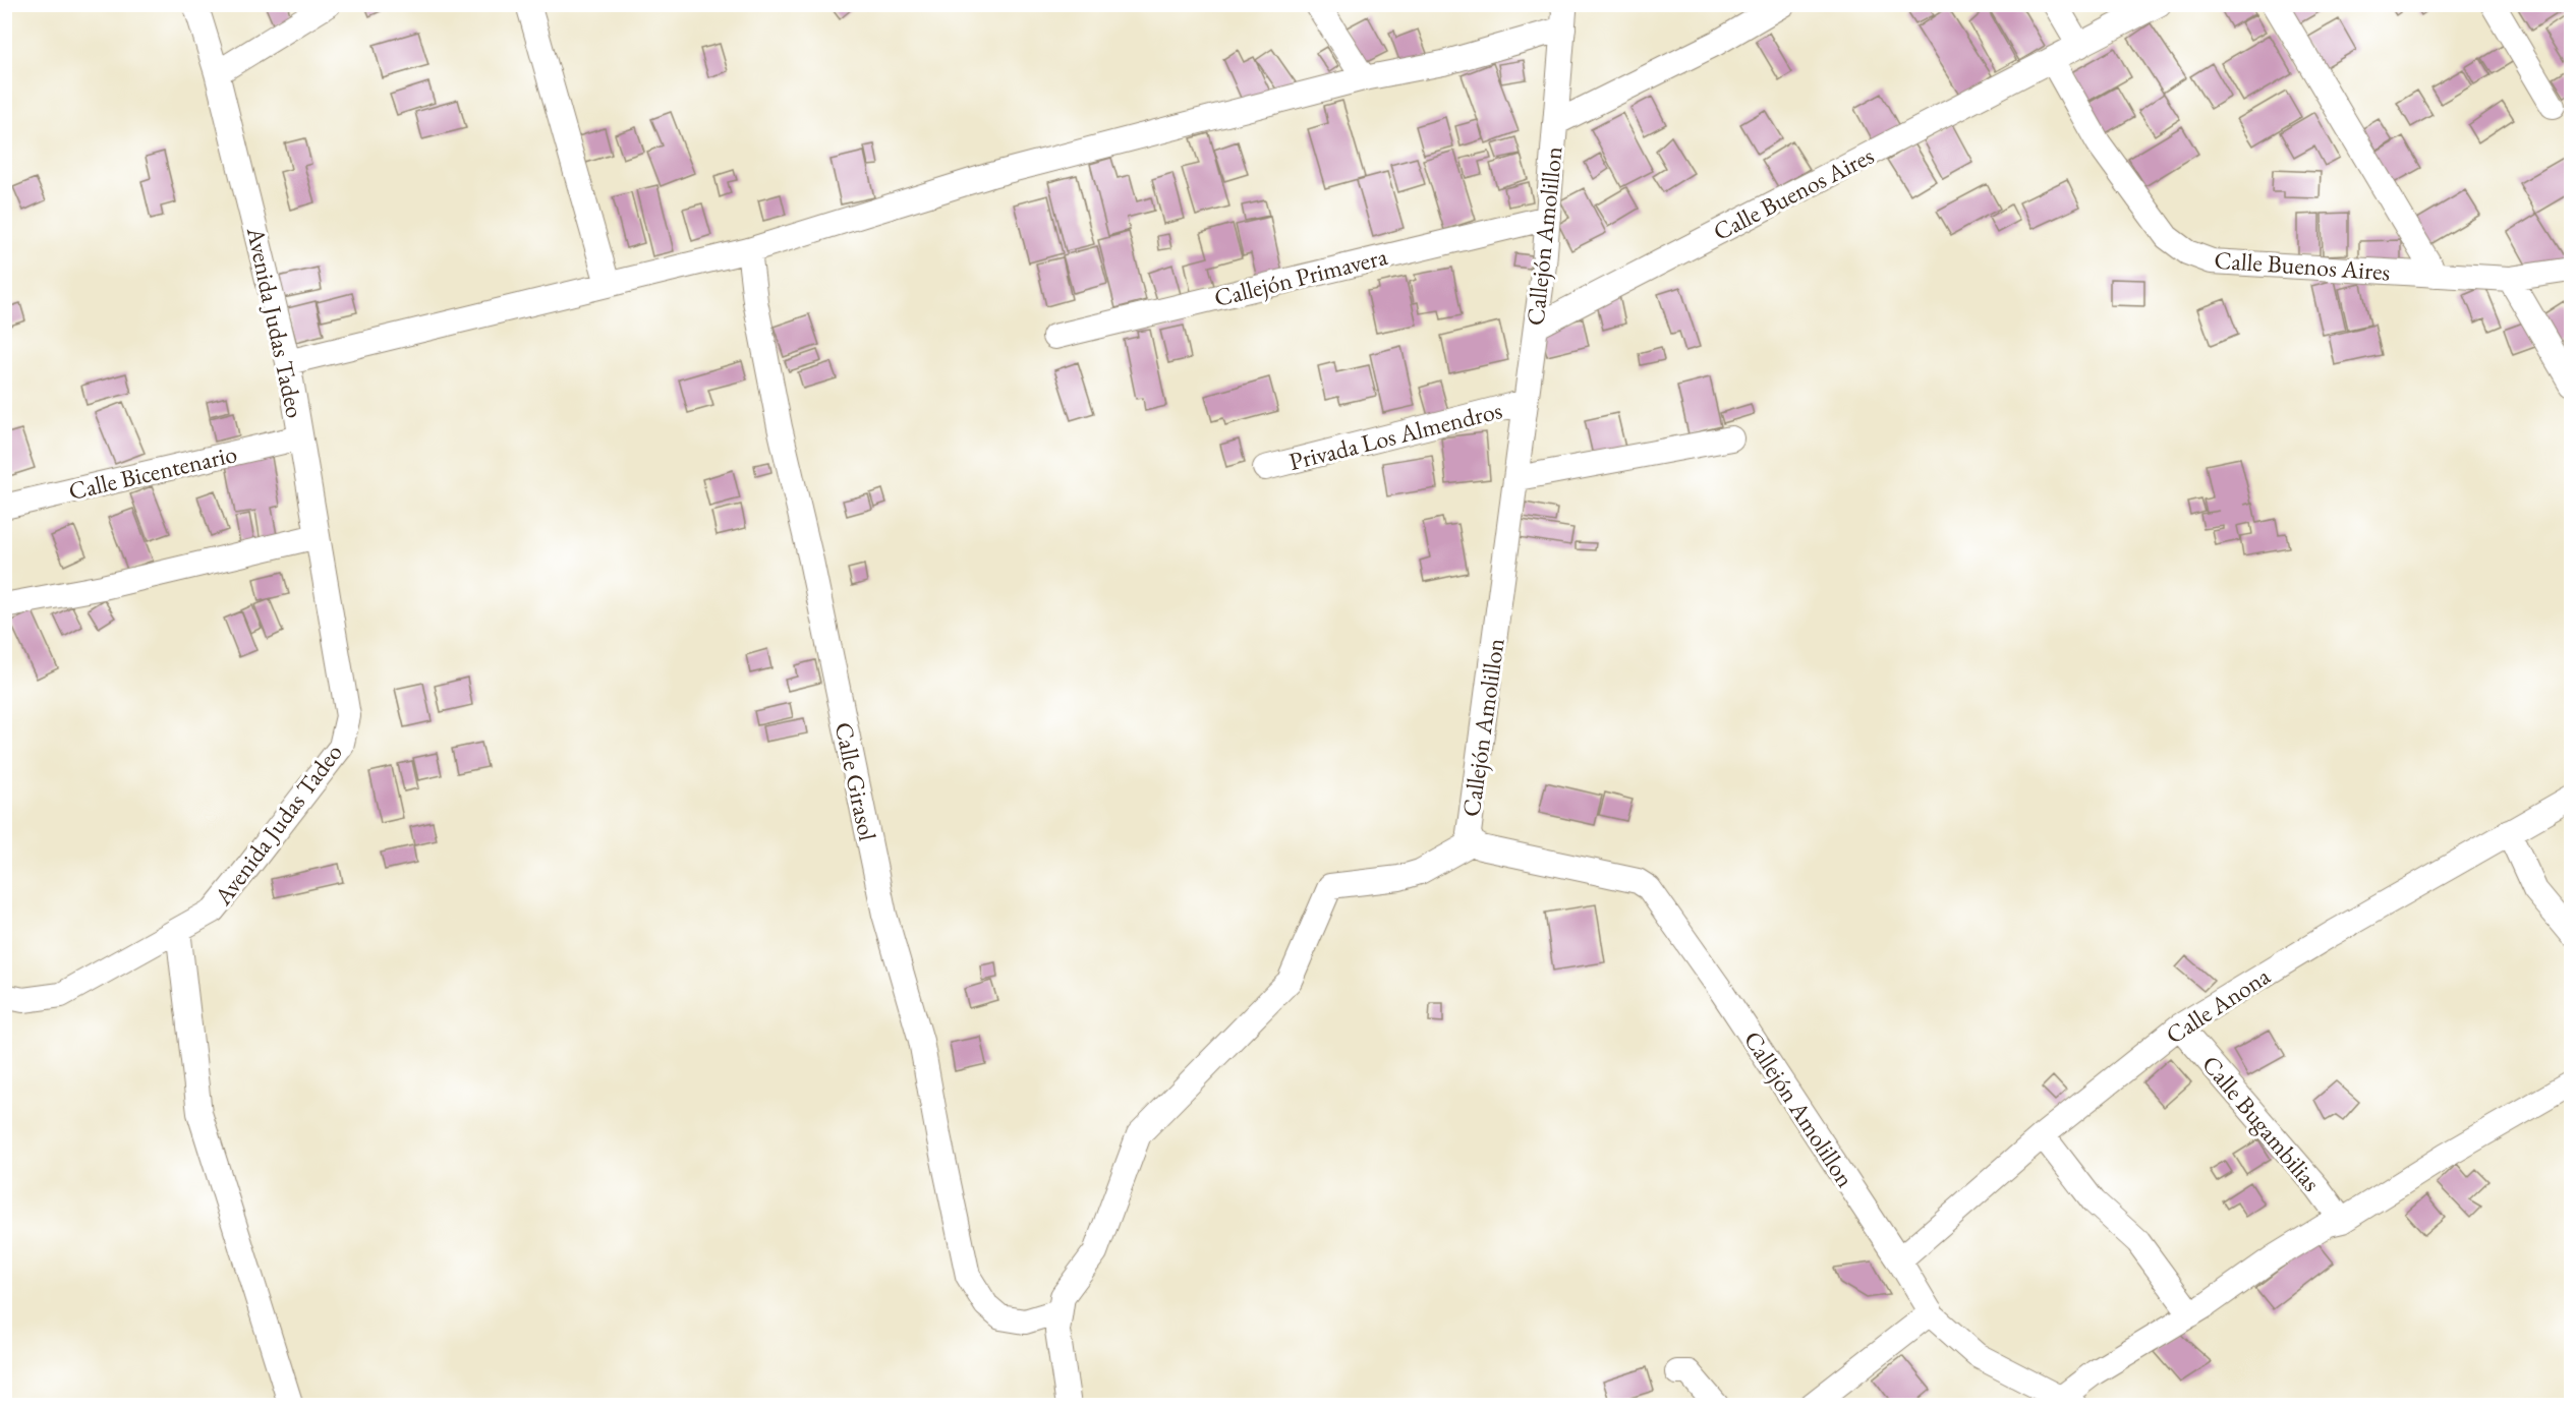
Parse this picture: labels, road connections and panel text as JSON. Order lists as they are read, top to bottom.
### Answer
{
  "streets": {
    "street": [
      "Calle Buenos Aires",
      "Callejón Amolillon",
      "Callejón Primavera",
      "Avenida Judas Tadeo",
      "Privada Los Almendros",
      "Calle Bicentenario",
      "Calle Girasol",
      "Calle Anona",
      "Calle Bugambilias"
    ]
  },
  "crossings": [
    ["Calle Buenos Aires", "Callejón Amolillon"],
    ["Callejón Amolillon", "Callejón Primavera"],
    ["Callejón Amolillon", "Privada Los Almendros"],
    ["Callejón Amolillon", "Calle Anona"],
    ["Avenida Judas Tadeo", "Calle Bicentenario"],
    ["Calle Anona", "Calle Bugambilias"]
  ]
}
